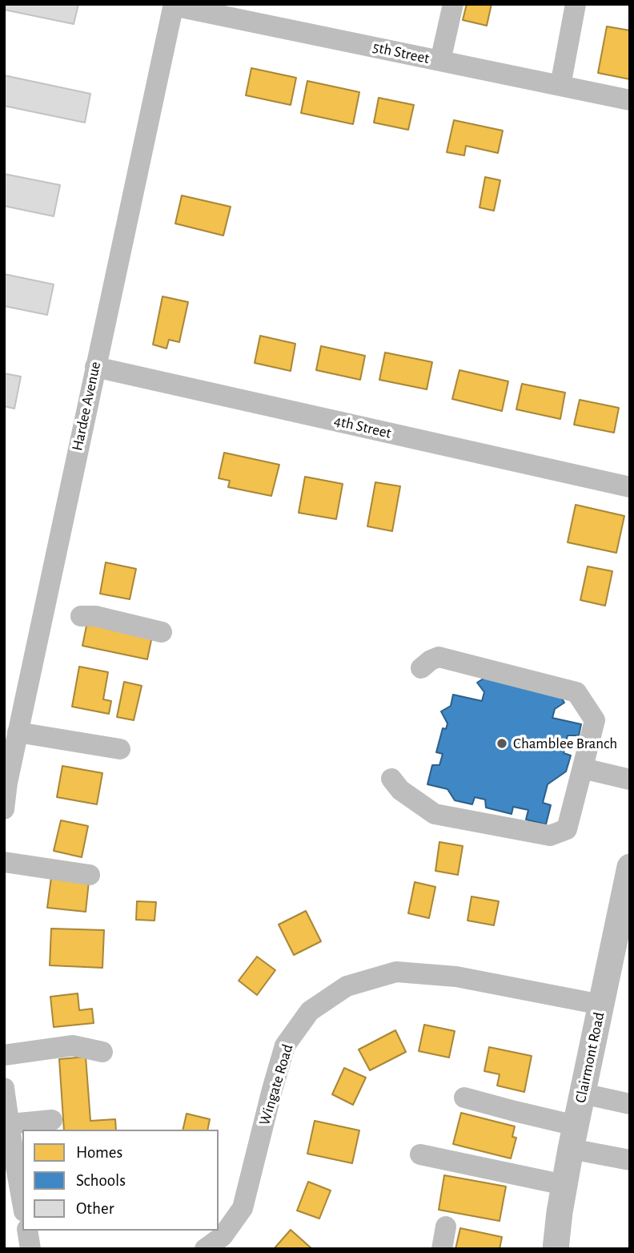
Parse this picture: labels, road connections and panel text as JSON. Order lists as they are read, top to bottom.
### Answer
{
  "streets": {
    "main road": ["Clairmont Road"],
    "street": [
      "5th Street",
      "Hardee Avenue",
      "4th Street",
      "Wingate Road"
    ]
  },
  "crossings": [
    ["5th Street", "Hardee Avenue"],
    ["Hardee Avenue", "4th Street"],
    ["Clairmont Road", "Wingate Road"]
  ],
  "places": ["Chamblee Branch"],
  "legend": ["Homes", "Schools", "Other"]
}
